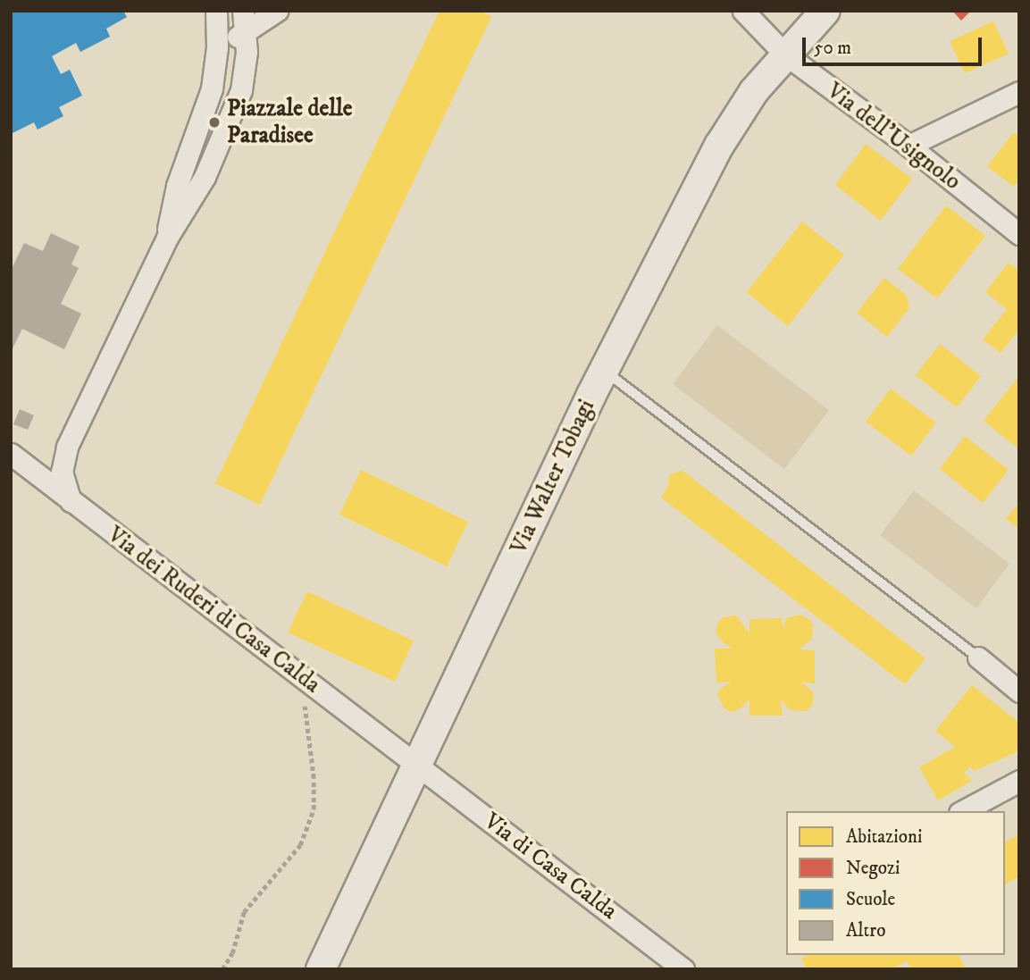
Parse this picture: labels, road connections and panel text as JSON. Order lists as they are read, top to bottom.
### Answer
{
  "streets": {
    "street": [
      "Via dell'Usignolo",
      "Via Walter Tobagi",
      "Via dei Ruderi di Casa Calda",
      "Via di Casa Calda"
    ]
  },
  "crossings": [
    ["Via dell'Usignolo", "Via Walter Tobagi"],
    ["Via Walter Tobagi", "Via dei Ruderi di Casa Calda"],
    ["Via Walter Tobagi", "Via di Casa Calda"],
    ["Via dei Ruderi di Casa Calda", "Via di Casa Calda"]
  ],
  "places": ["Piazzale delle Paradisee"],
  "legend": [
    "Abitazioni",
    "Negozi",
    "Scuole",
    "Altro"
  ],
  "scale_bar": "50 m"
}
